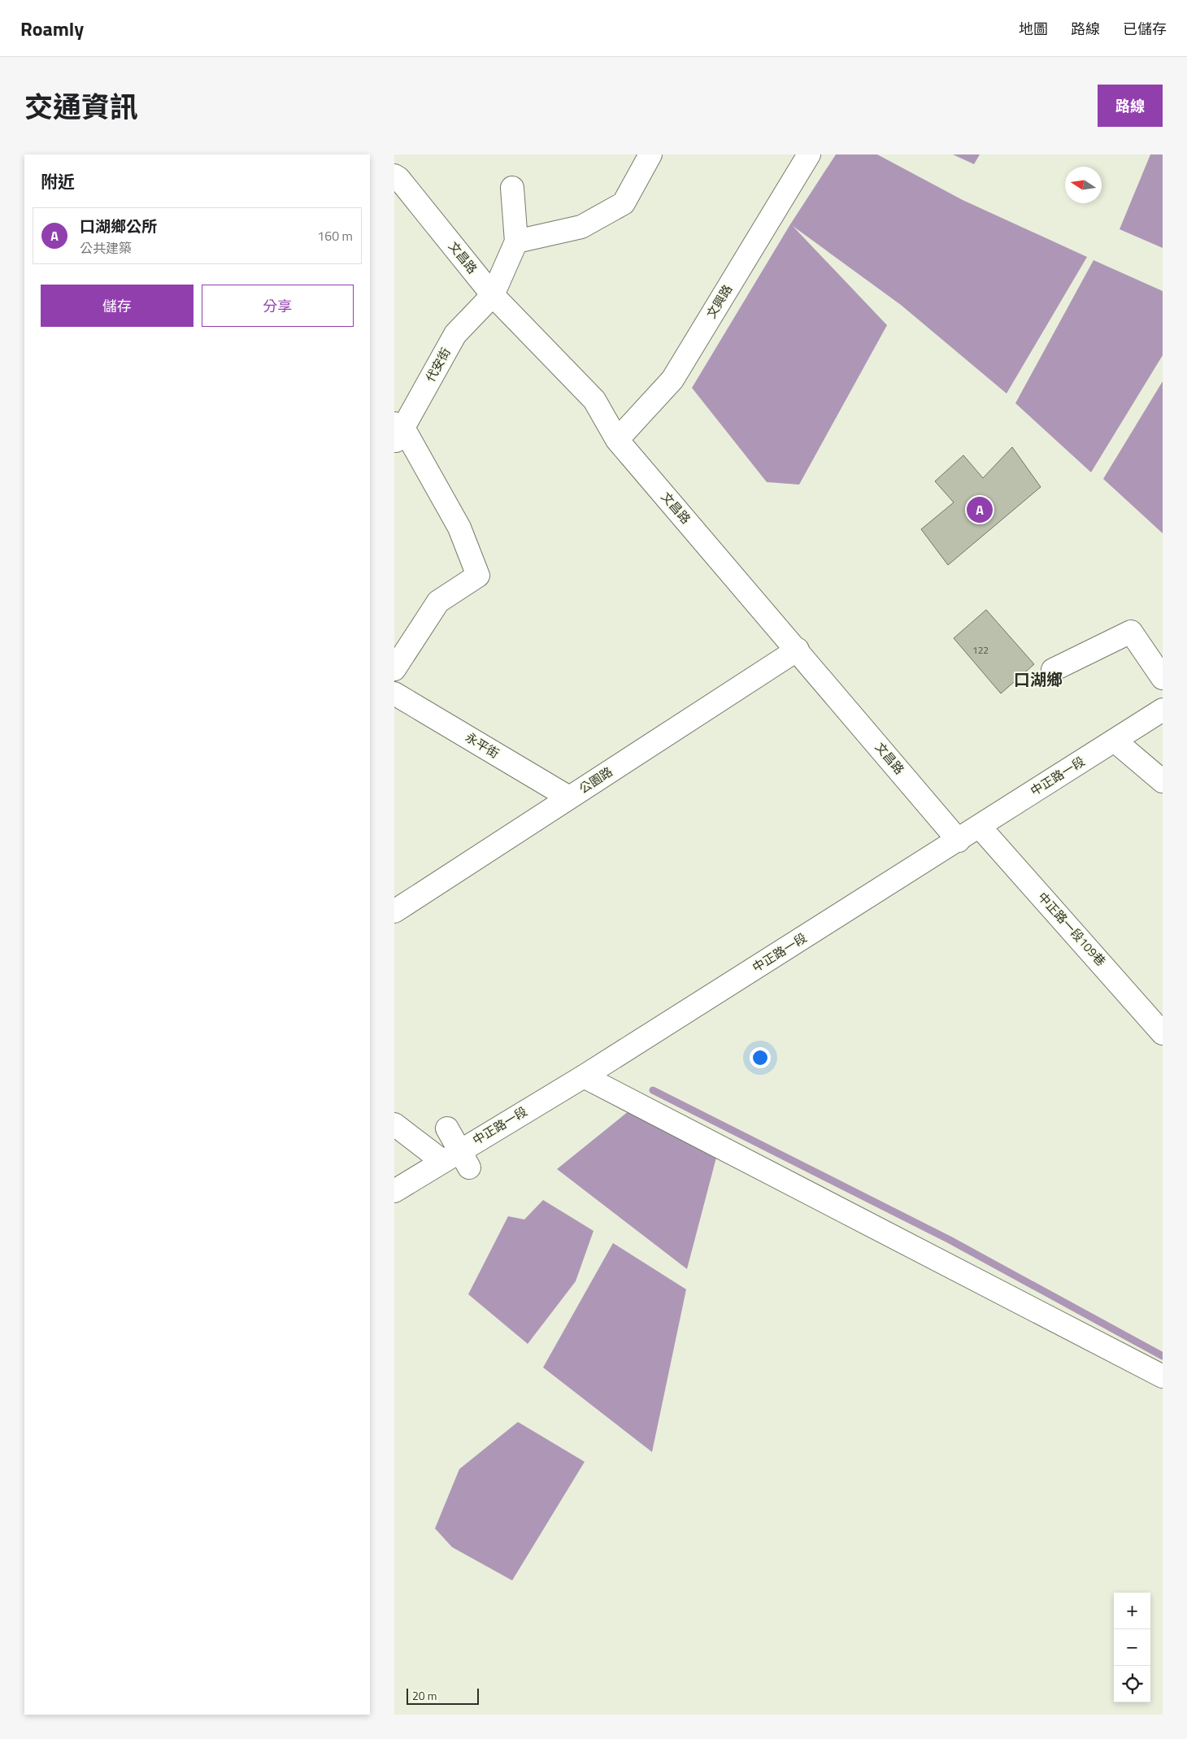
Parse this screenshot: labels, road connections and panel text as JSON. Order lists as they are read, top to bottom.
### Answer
{
  "streets": {
    "street": [
      "文昌路",
      "文興路",
      "代安街",
      "永平街",
      "中正路一段",
      "公園路",
      "中正路一段109巷"
    ]
  },
  "crossings": [
    ["文昌路", "文興路"],
    ["文昌路", "代安街"],
    ["文昌路", "中正路一段"],
    ["文昌路", "公園路"],
    ["永平街", "公園路"],
    ["中正路一段", "中正路一段109巷"]
  ],
  "districts": ["口湖鄉"],
  "house_numbers": ["122"],
  "scale_bar": "20 m",
  "north": "left",
  "page": {
    "header": "Roamly",
    "nav": ["地圖", "路線", "已儲存"],
    "title": "交通資訊",
    "buttons": [
      "路線",
      ["儲存", "分享"]
    ],
    "heading": "附近",
    "list": [
      {
        "mark": "A",
        "name": "口湖鄉公所",
        "note": "公共建築",
        "value": "160 m"
      }
    ],
    "pins": "A",
    "map_buttons": ["+", "−"],
    "scale": "20 m"
  }
}
